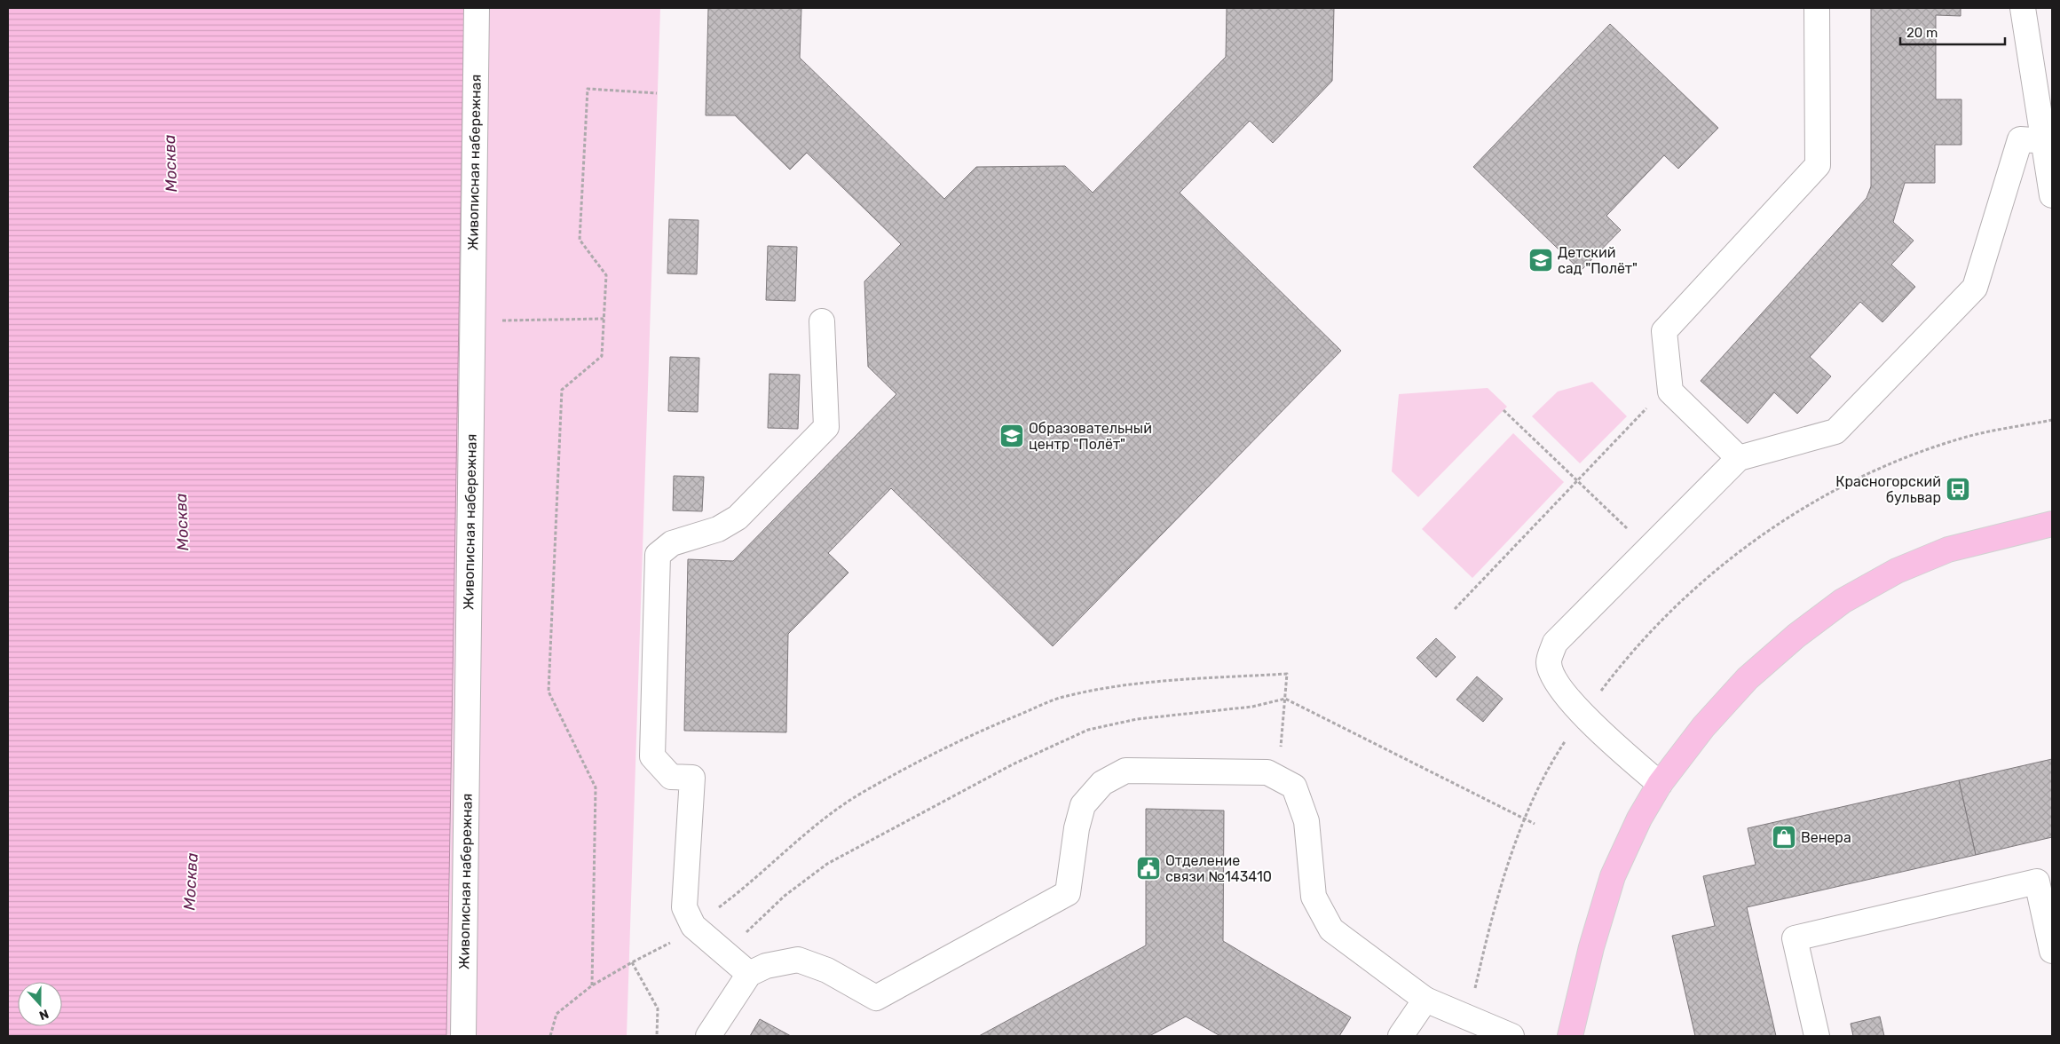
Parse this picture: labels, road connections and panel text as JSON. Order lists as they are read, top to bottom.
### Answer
{
  "streets": {
    "street": ["Живописная набережная"]
  },
  "water": ["Москва"],
  "places": {
    "school or university": ["Детский сад \"Полёт\"", "Образовательный центр \"Полёт\""],
    "bus stop": ["Красногорский бульвар"],
    "shop": ["Венера"],
    "public building": ["Отделение связи №143410"]
  },
  "scale_bar": "20 m",
  "north": "bottom"
}
